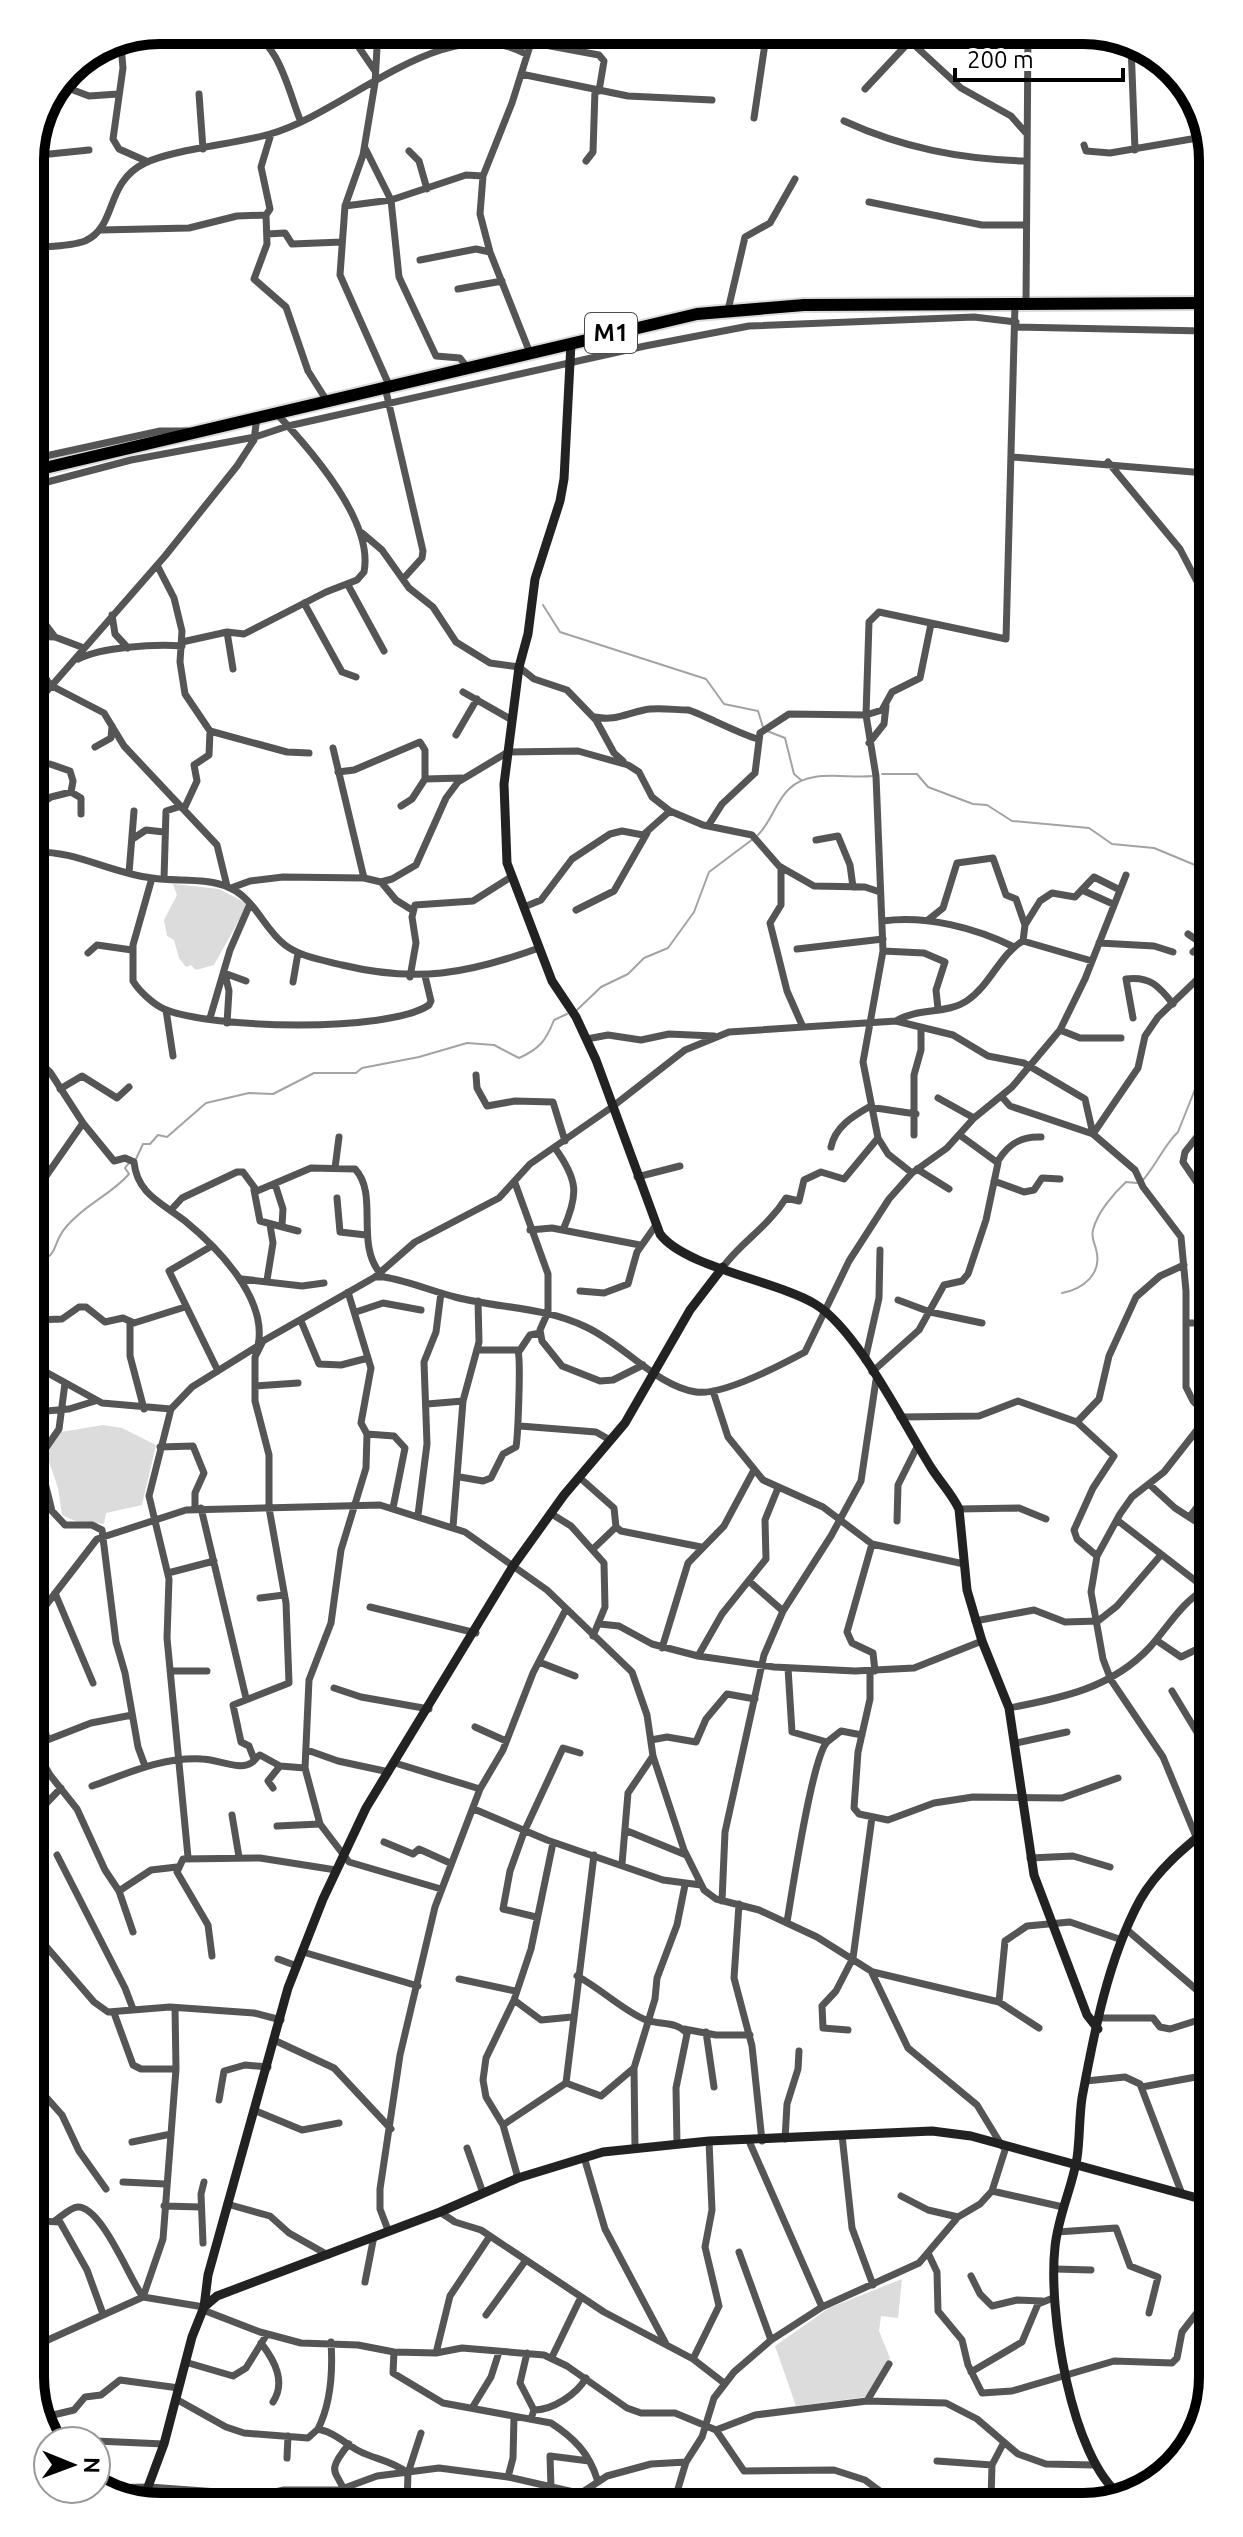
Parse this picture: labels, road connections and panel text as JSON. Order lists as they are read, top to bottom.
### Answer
{
  "streets": {
    "highway": ["M1"]
  },
  "scale_bar": "200 m",
  "north": "right"
}
